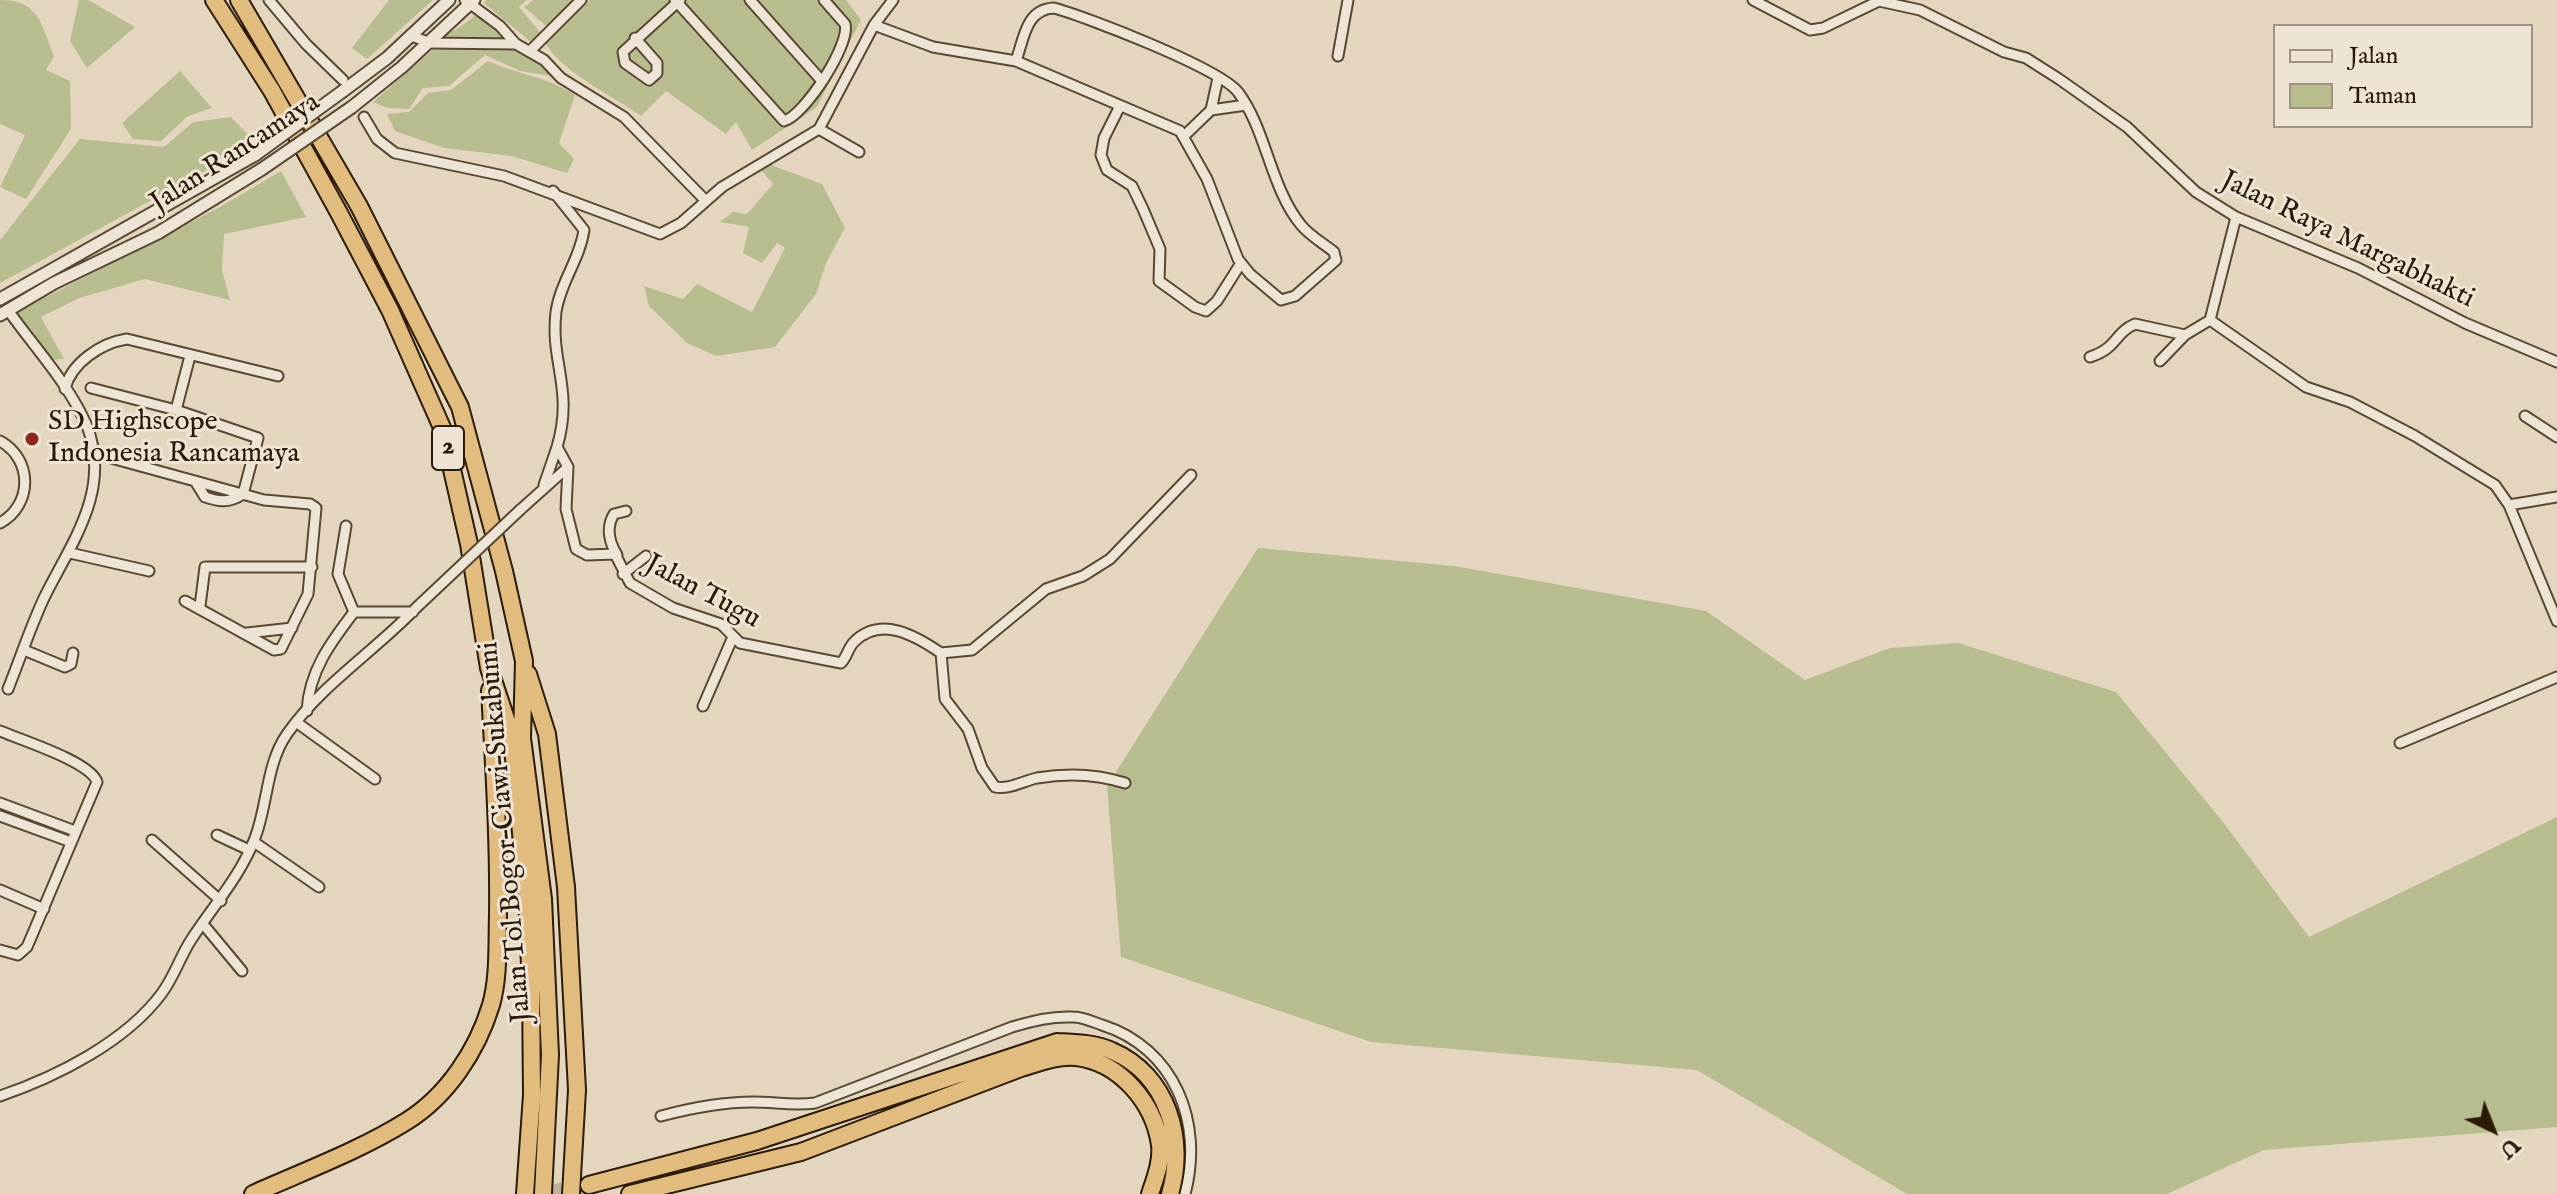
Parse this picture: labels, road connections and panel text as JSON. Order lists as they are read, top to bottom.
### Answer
{
  "streets": {
    "highway": ["2", "Jalan Tol Bogor–Ciawi–Sukabumi"],
    "street": ["Jalan Rancamaya", "Jalan Raya Margabhakti", "Jalan Tugu"]
  },
  "places": ["SD Highscope Indonesia Rancamaya"],
  "legend": ["Jalan", "Taman"],
  "north": "bottom right"
}
